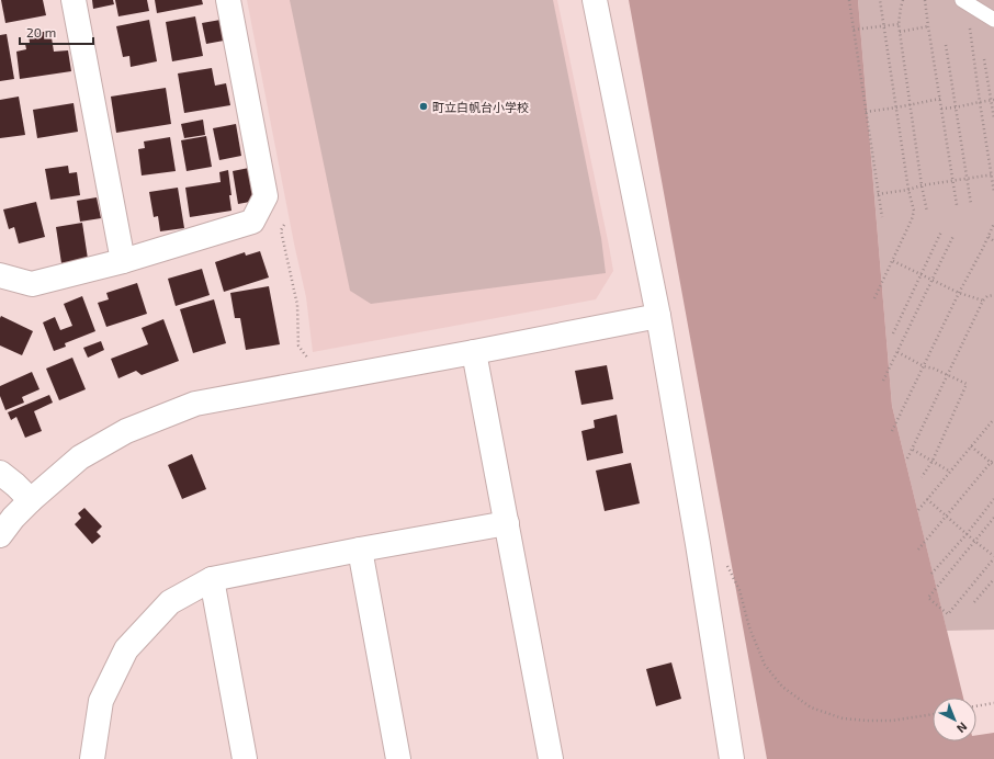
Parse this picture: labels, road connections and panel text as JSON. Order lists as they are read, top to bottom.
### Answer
{
  "places": ["町立白帆台小学校"],
  "scale_bar": "20 m",
  "north": "bottom right"
}
